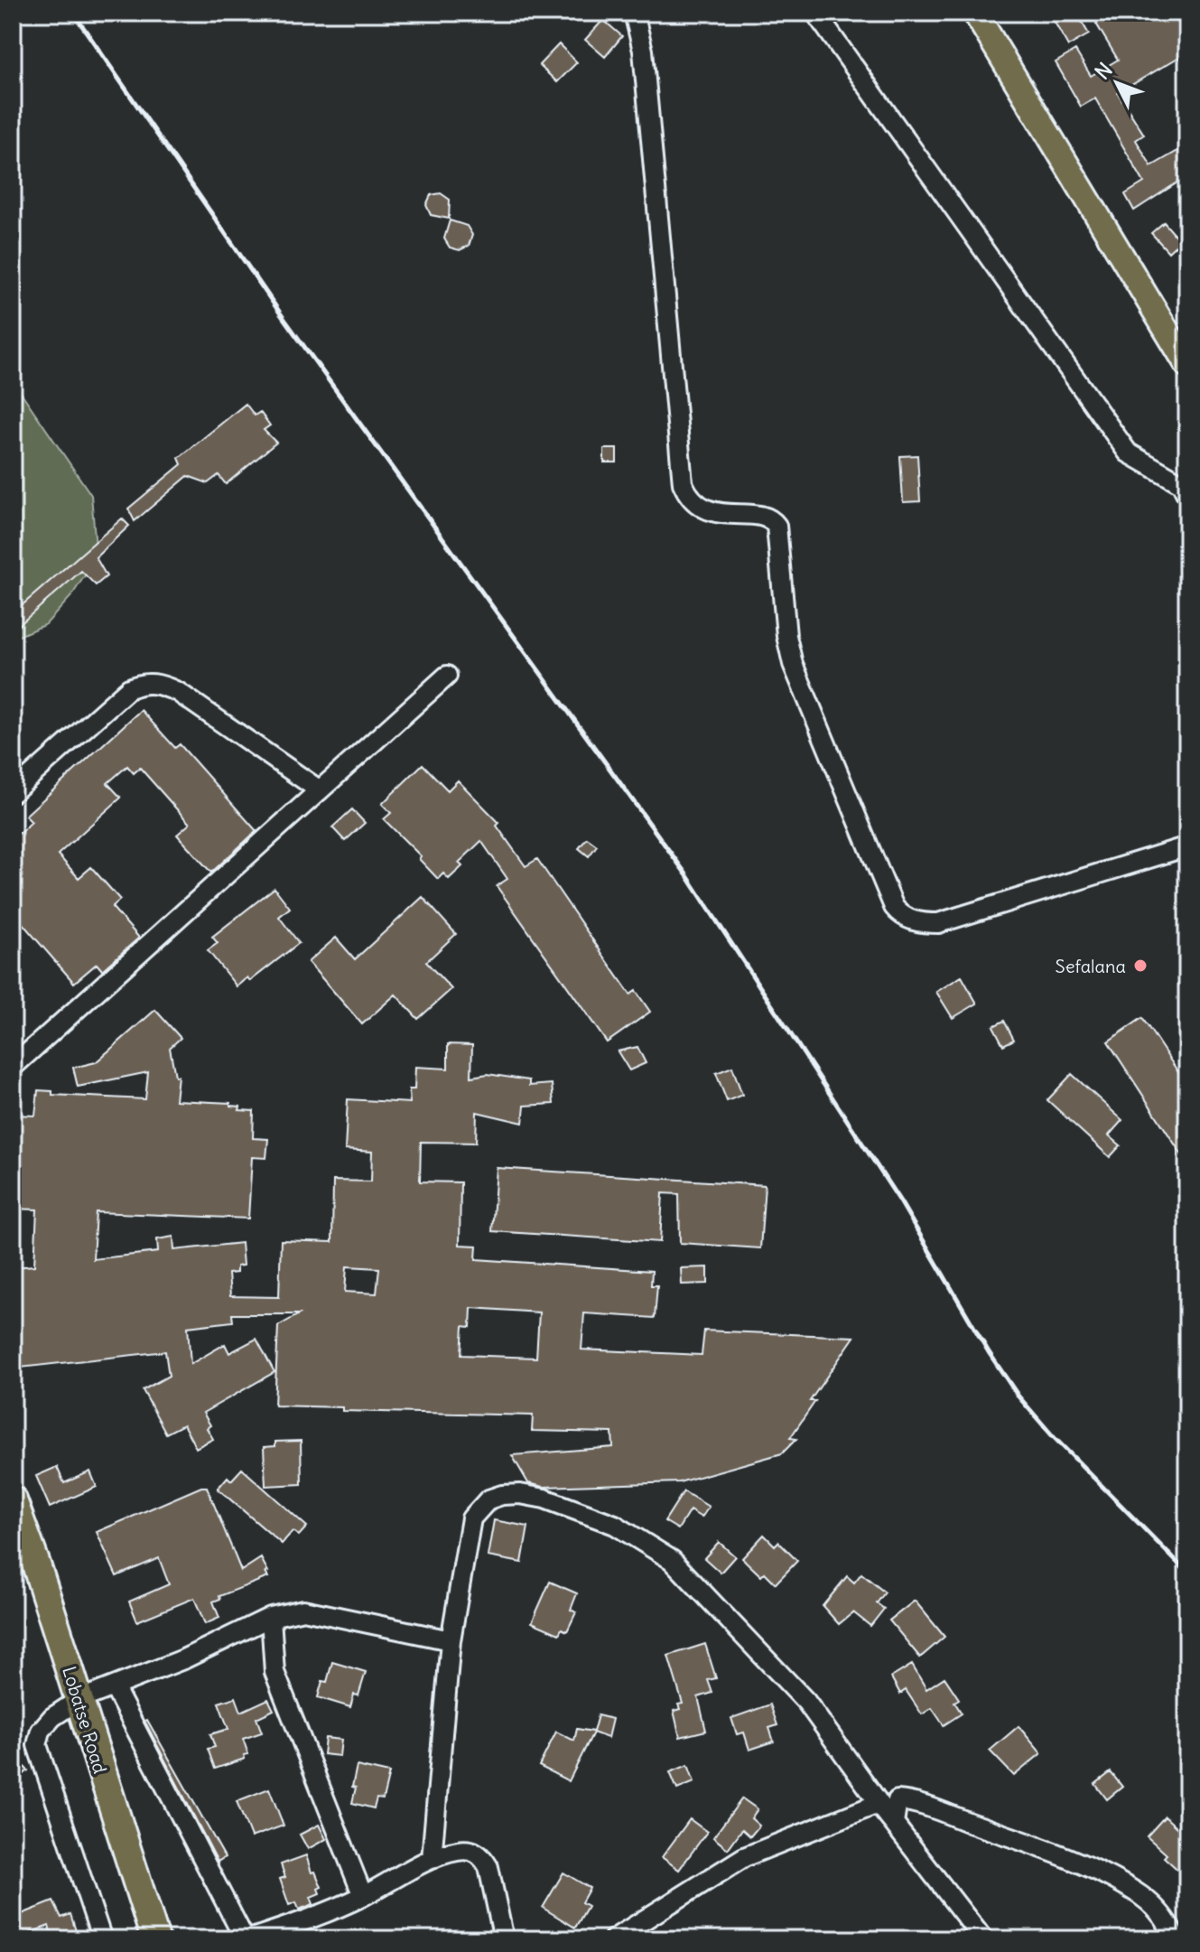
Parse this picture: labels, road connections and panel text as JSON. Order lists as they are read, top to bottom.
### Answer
{
  "streets": {
    "highway": ["Lobatse Road"]
  },
  "places": ["Sefalana"],
  "north": "top left"
}
